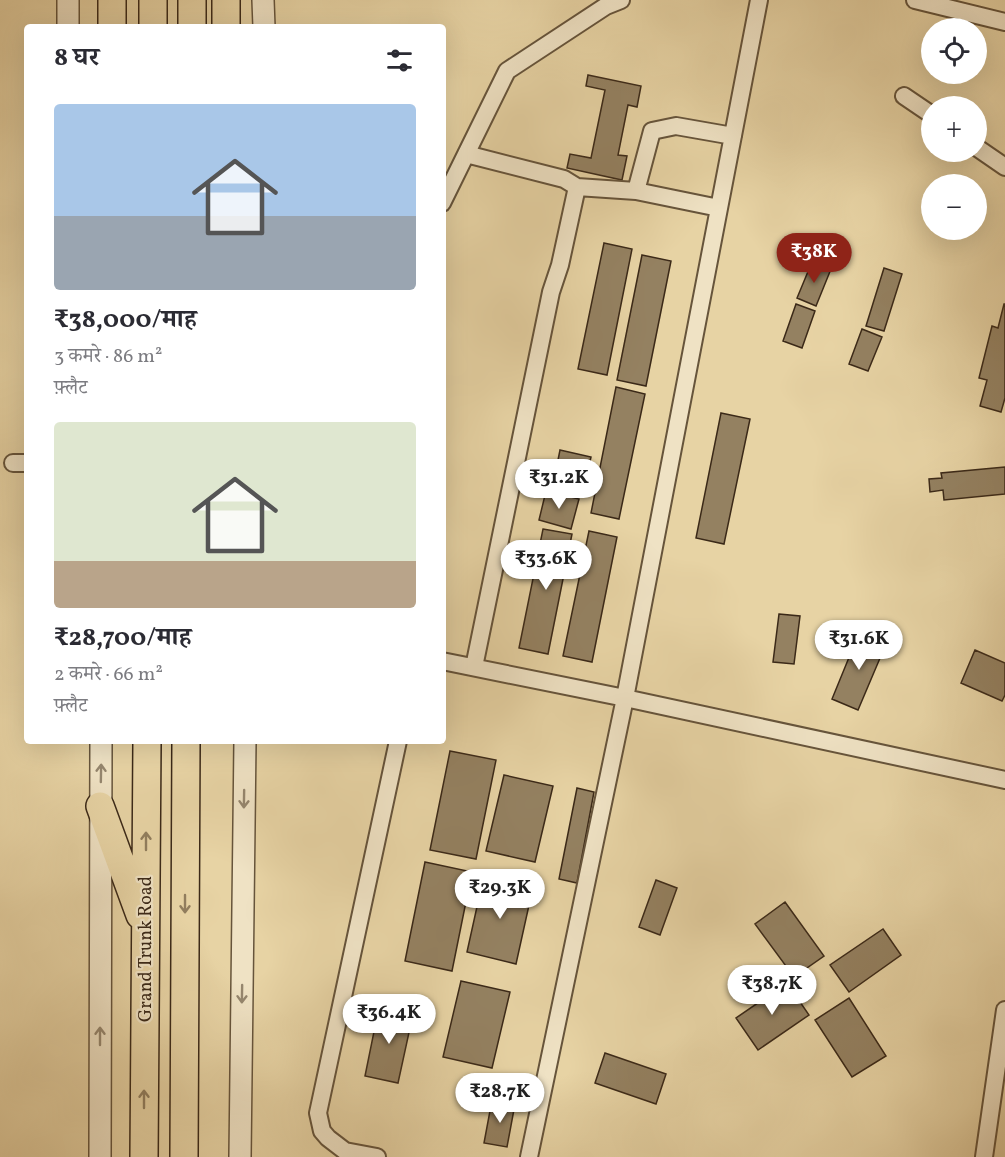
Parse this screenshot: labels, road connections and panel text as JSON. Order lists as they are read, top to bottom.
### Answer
{
  "streets": {
    "highway": ["Grand Trunk Road"]
  },
  "page": {
    "map_buttons": ["+", "−"],
    "heading": "8 घर",
    "list": [
      {
        "name": "₹38,000/माह",
        "note": "3 कमरे · 86 m² · फ़्लैट"
      },
      {
        "name": "₹28,700/माह",
        "note": "2 कमरे · 66 m² · फ़्लैट"
      }
    ],
    "price": [
      "₹38K",
      "₹31.2K",
      "₹33.6K",
      "₹31.6K",
      "₹29.3K",
      "₹38.7K",
      "₹36.4K",
      "₹28.7K"
    ]
  }
}
